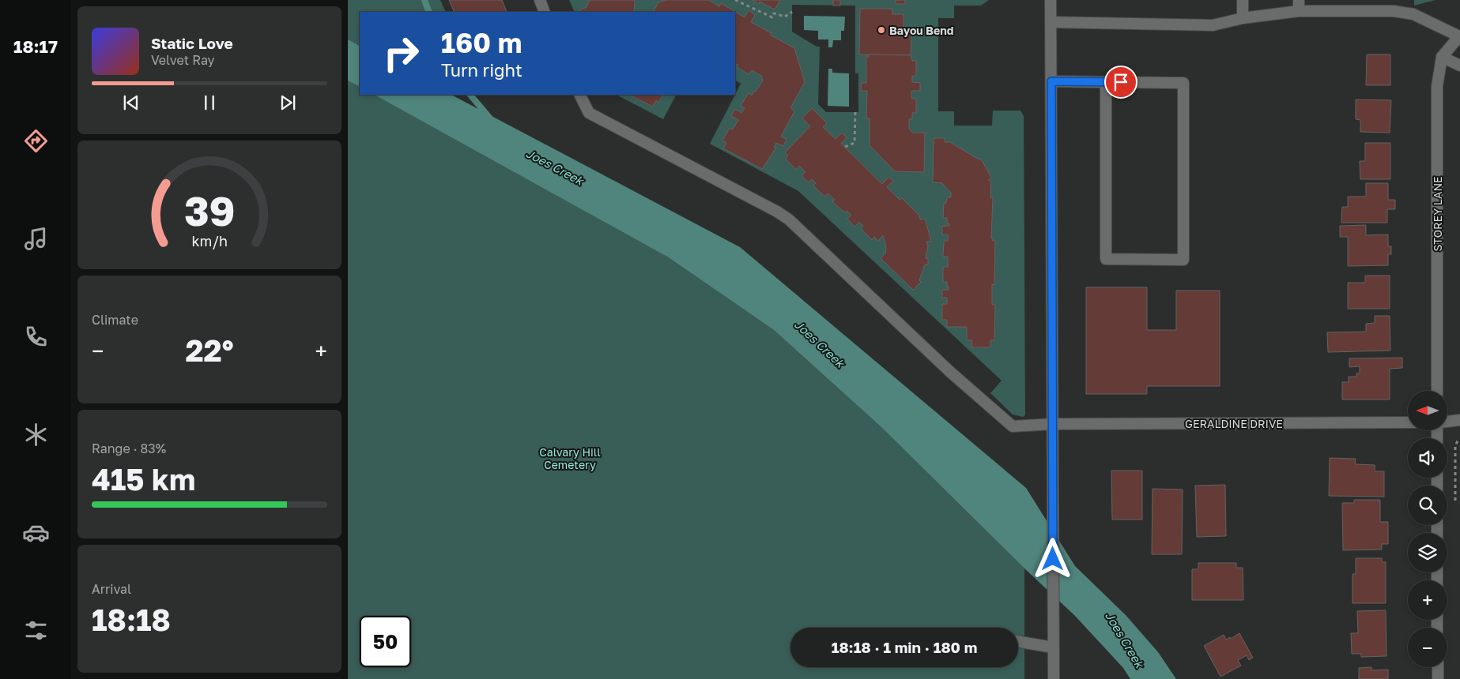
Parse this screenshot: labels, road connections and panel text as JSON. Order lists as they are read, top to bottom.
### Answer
{
  "streets": {
    "street": ["STOREY LANE", "GERALDINE DRIVE"]
  },
  "water": ["Joes Creek"],
  "parks": ["Calvary Hill Cemetery"],
  "places": ["Bayou Bend"],
  "north": "left",
  "page": {
    "tabs": "18:17",
    "turn": ["160 m", "Turn right"],
    "song": ["Static Love", "Velvet Ray"],
    "tile": [
      "Climate",
      ["Range · 83%", "415 km"],
      ["Arrival", "18:18"]
    ],
    "heat": ["−", "22°", "+"],
    "map_buttons": ["+", "−"],
    "limit": "50",
    "trip": "18:18 · 1 min · 180 m",
    "gauge": ["39", "km/h"]
  }
}
